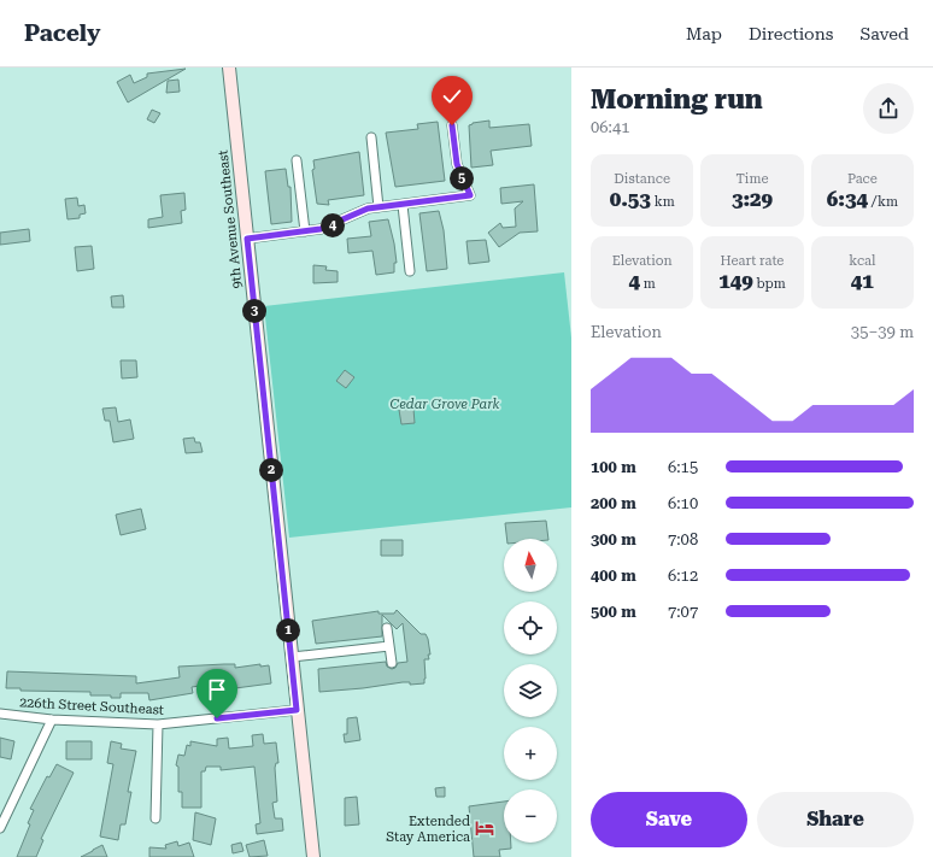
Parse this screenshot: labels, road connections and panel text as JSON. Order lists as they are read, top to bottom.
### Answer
{
  "streets": {
    "main road": ["9th Avenue Southeast"],
    "street": ["226th Street Southeast"]
  },
  "crossings": [
    ["9th Avenue Southeast", "226th Street Southeast"]
  ],
  "parks": ["Cedar Grove Park"],
  "places": {
    "hotel": ["Extended Stay America"]
  },
  "north": "top",
  "page": {
    "header": "Pacely",
    "nav": ["Map", "Directions", "Saved"],
    "heading": ["Morning run", "06:41"],
    "stats": [
      ["Distance", "0.53 km"],
      ["Time", "3:29"],
      ["Pace", "6:34 /km"],
      ["Elevation", "4 m"],
      ["Heart rate", "149 bpm"],
      ["kcal", "41"]
    ],
    "pins": [
      "5",
      "4",
      "3",
      "2",
      "1"
    ],
    "chart": ["Elevation", "35–39 m"],
    "list": [
      {
        "name": "100 m",
        "note": "6:15"
      },
      {
        "name": "200 m",
        "note": "6:10"
      },
      {
        "name": "300 m",
        "note": "7:08"
      },
      {
        "name": "400 m",
        "note": "6:12"
      },
      {
        "name": "500 m",
        "note": "7:07"
      }
    ],
    "map_buttons": ["+", "−"],
    "buttons": ["Save", "Share"]
  }
}
